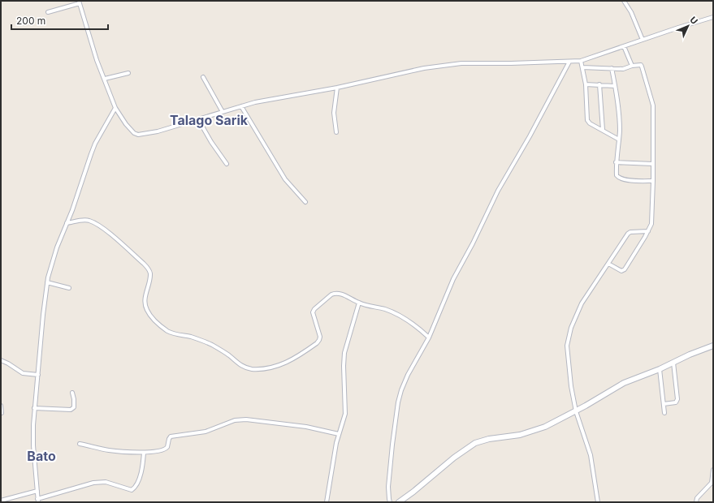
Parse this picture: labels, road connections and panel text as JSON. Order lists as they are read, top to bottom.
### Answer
{
  "districts": ["Talago Sarik", "Bato"],
  "scale_bar": "200 m",
  "north": "top right"
}
